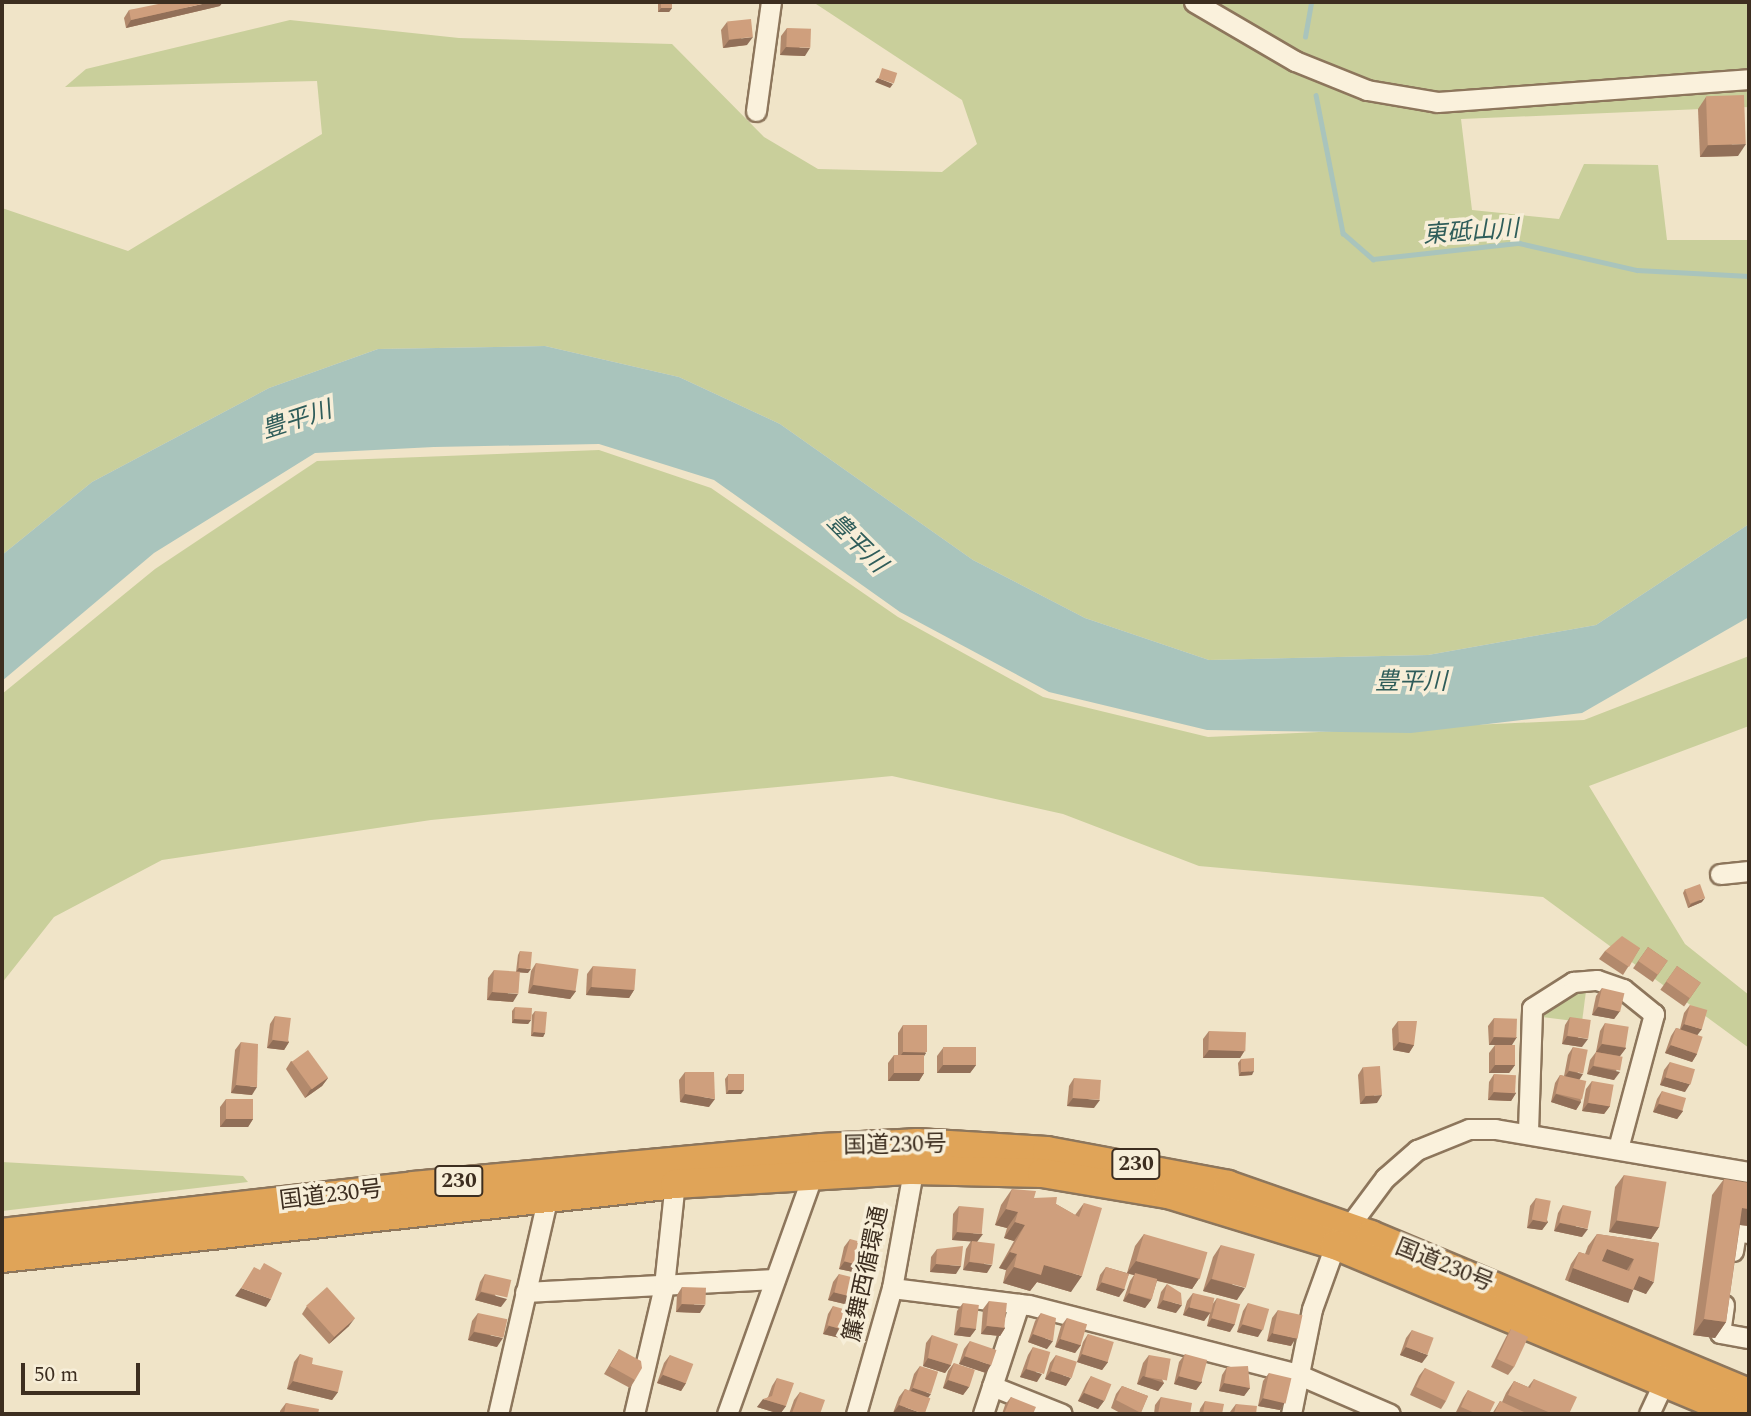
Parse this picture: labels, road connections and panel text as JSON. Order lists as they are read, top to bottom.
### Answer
{
  "streets": {
    "highway": ["国道230号", "230"],
    "street": ["簾舞西循環通"]
  },
  "crossings": [
    ["国道230号", "簾舞西循環通"]
  ],
  "water": ["東砥山川", "豊平川"],
  "scale_bar": "50 m"
}
